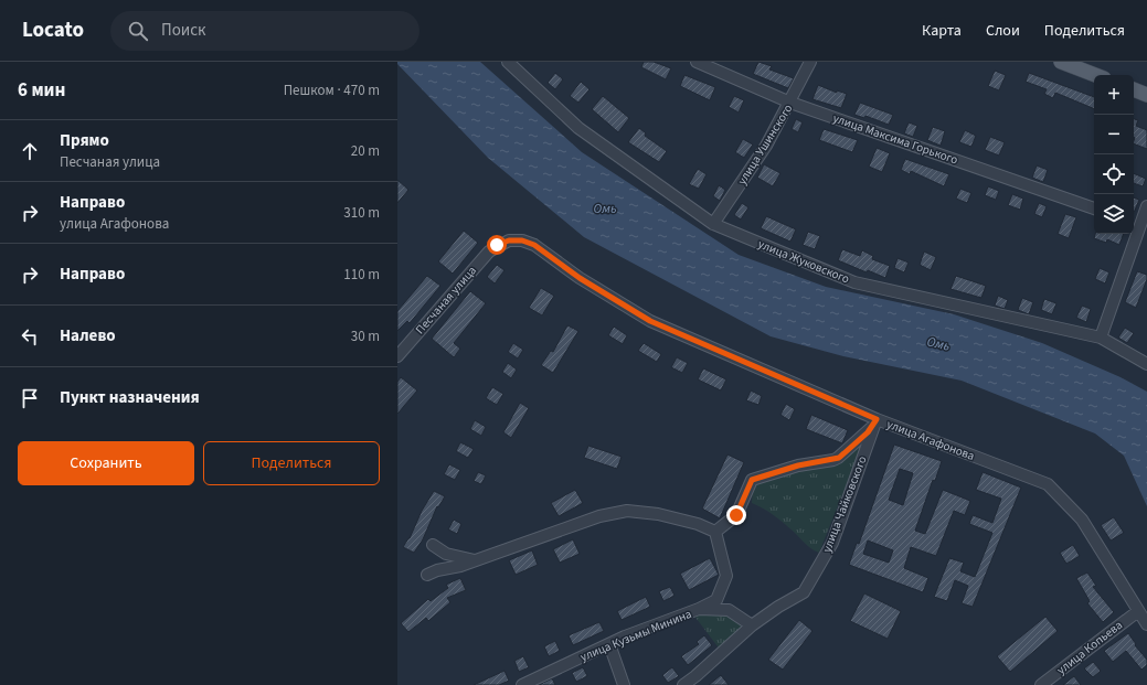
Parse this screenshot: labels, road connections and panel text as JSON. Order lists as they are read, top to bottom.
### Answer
{
  "streets": {
    "street": [
      "улица Максима Горького",
      "улица Ушинского",
      "улица Жуковского",
      "Песчаная улица",
      "улица Агафонова",
      "улица Чайковского",
      "улица Кузьмы Минина",
      "улица Копьева"
    ]
  },
  "crossings": [
    ["улица Максима Горького", "улица Ушинского"],
    ["улица Ушинского", "улица Жуковского"],
    ["Песчаная улица", "улица Агафонова"],
    ["улица Агафонова", "улица Чайковского"],
    ["улица Агафонова", "улица Копьева"]
  ],
  "water": ["Омь"],
  "page": {
    "header": "Locato",
    "search": "Поиск",
    "nav": ["Карта", "Слои", "Поделиться"],
    "heading": ["6 мин", "Пешком · 470 m"],
    "map_buttons": ["+", "−"],
    "list": [
      ["Прямо", "Песчаная улица", "20 m"],
      ["Направо", "улица Агафонова", "310 m"],
      ["Направо", "110 m"],
      ["Налево", "30 m"],
      "Пункт назначения"
    ],
    "buttons": ["Сохранить", "Поделиться"]
  }
}
